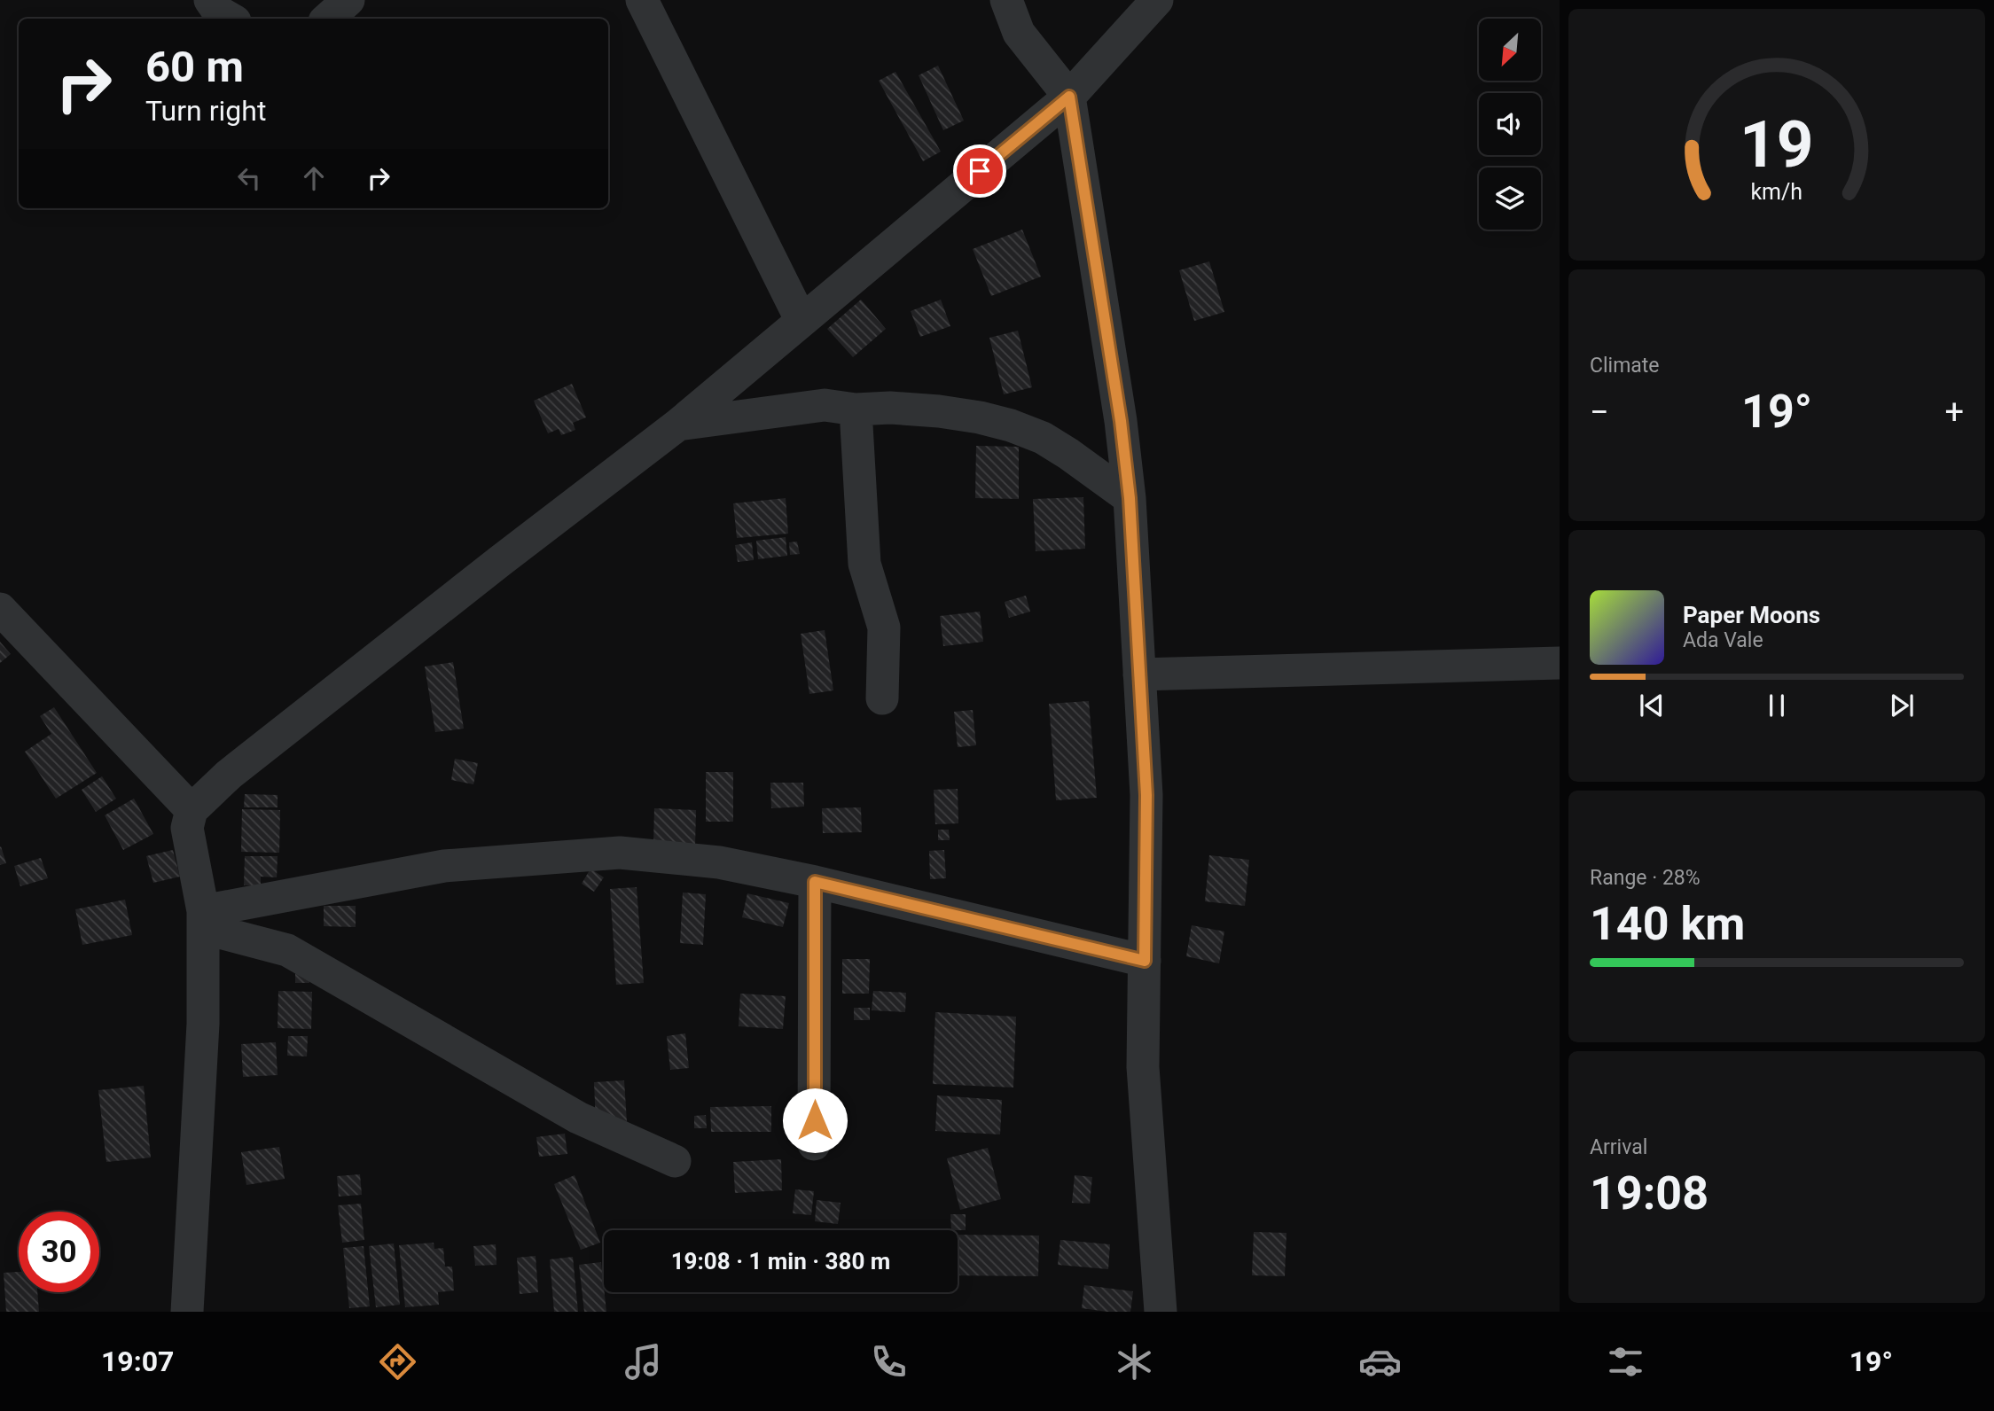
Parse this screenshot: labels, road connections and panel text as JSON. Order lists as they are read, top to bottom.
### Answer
{
  "north": "bottom left",
  "page": {
    "turn": ["60 m", "Turn right"],
    "tile": [
      "Climate",
      ["Range · 28%", "140 km"],
      ["Arrival", "19:08"]
    ],
    "heat": ["−", "19°", "+"],
    "song": ["Paper Moons", "Ada Vale"],
    "limit": "30",
    "trip": "19:08 · 1 min · 380 m",
    "tabs": ["19:07", "19°"],
    "gauge": ["19", "km/h"]
  }
}
